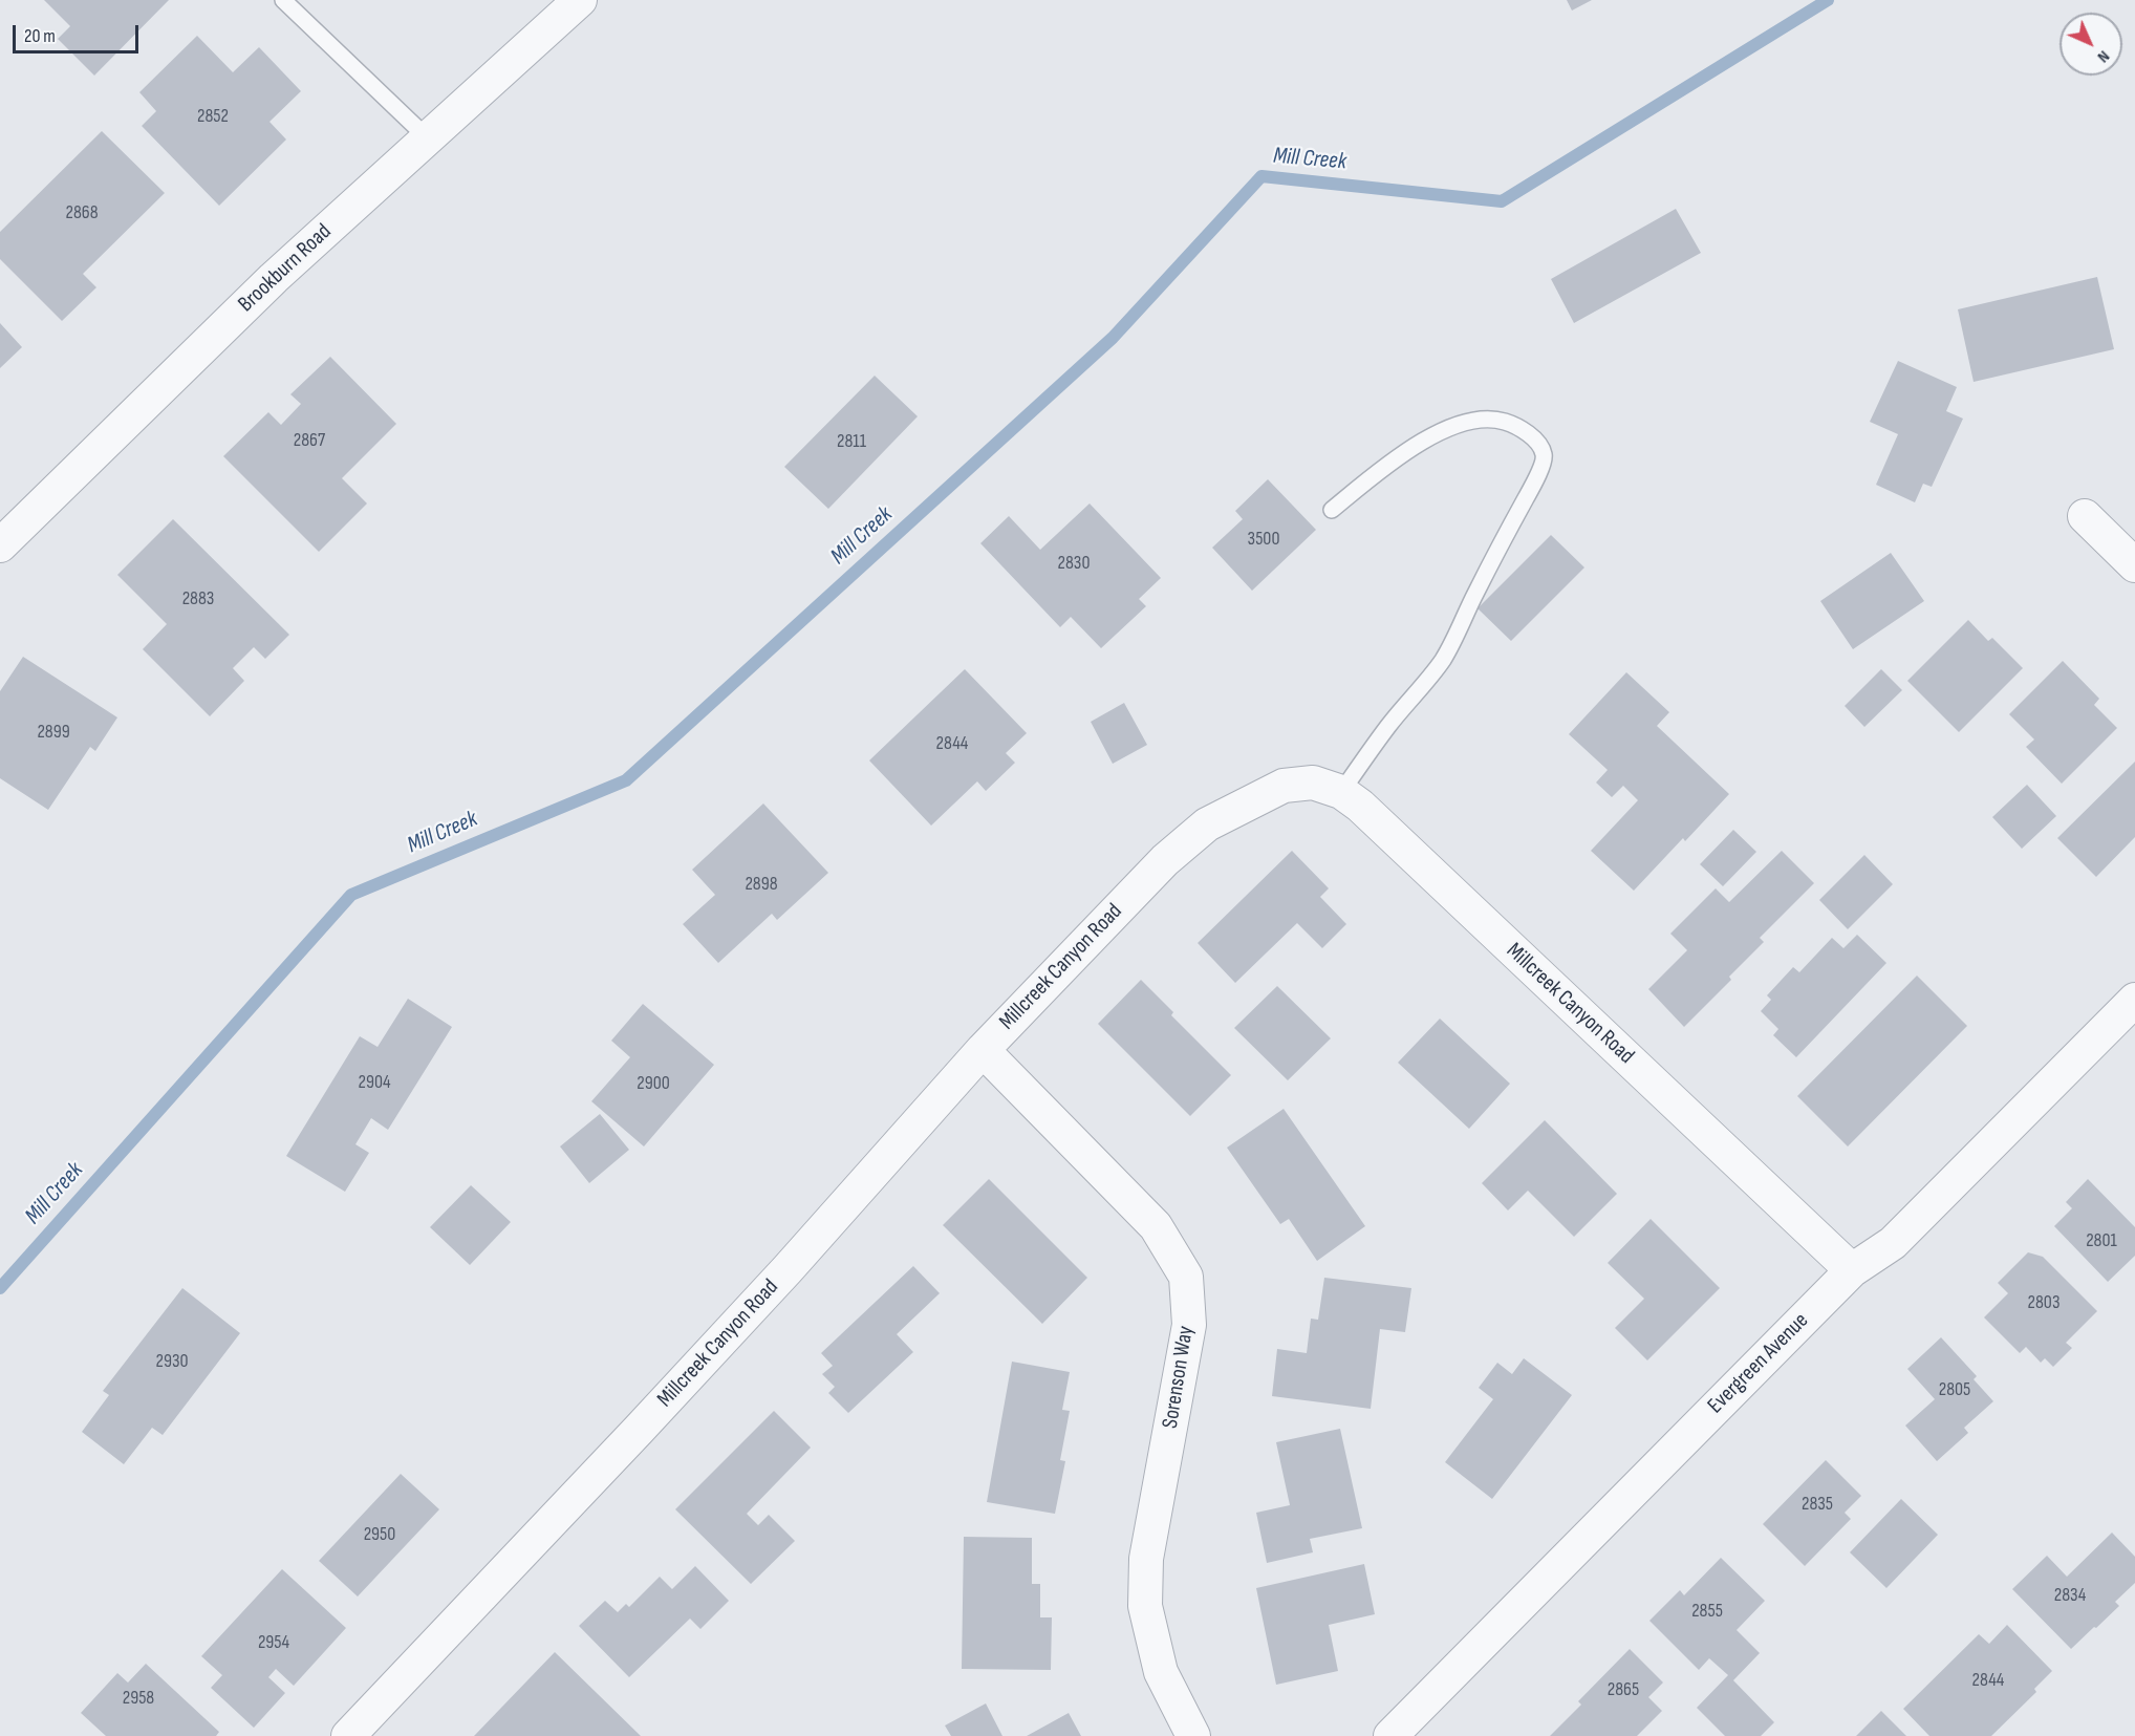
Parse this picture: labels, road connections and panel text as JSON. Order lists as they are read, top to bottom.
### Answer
{
  "streets": {
    "street": [
      "Brookburn Road",
      "Millcreek Canyon Road",
      "Evergreen Avenue",
      "Sorenson Way"
    ]
  },
  "crossings": [
    ["Millcreek Canyon Road", "Evergreen Avenue"],
    ["Millcreek Canyon Road", "Sorenson Way"]
  ],
  "water": ["Mill Creek"],
  "house_numbers": [
    "2852",
    "2868",
    "2867",
    "2811",
    "3500",
    "2830",
    "2883",
    "2899",
    "2844",
    "2898",
    "2904",
    "2900",
    "2801",
    "2803",
    "2930",
    "2805",
    "2835",
    "2950",
    "2834",
    "2855",
    "2954",
    "2844",
    "2865",
    "2958"
  ],
  "scale_bar": "20 m",
  "north": "bottom right"
}
